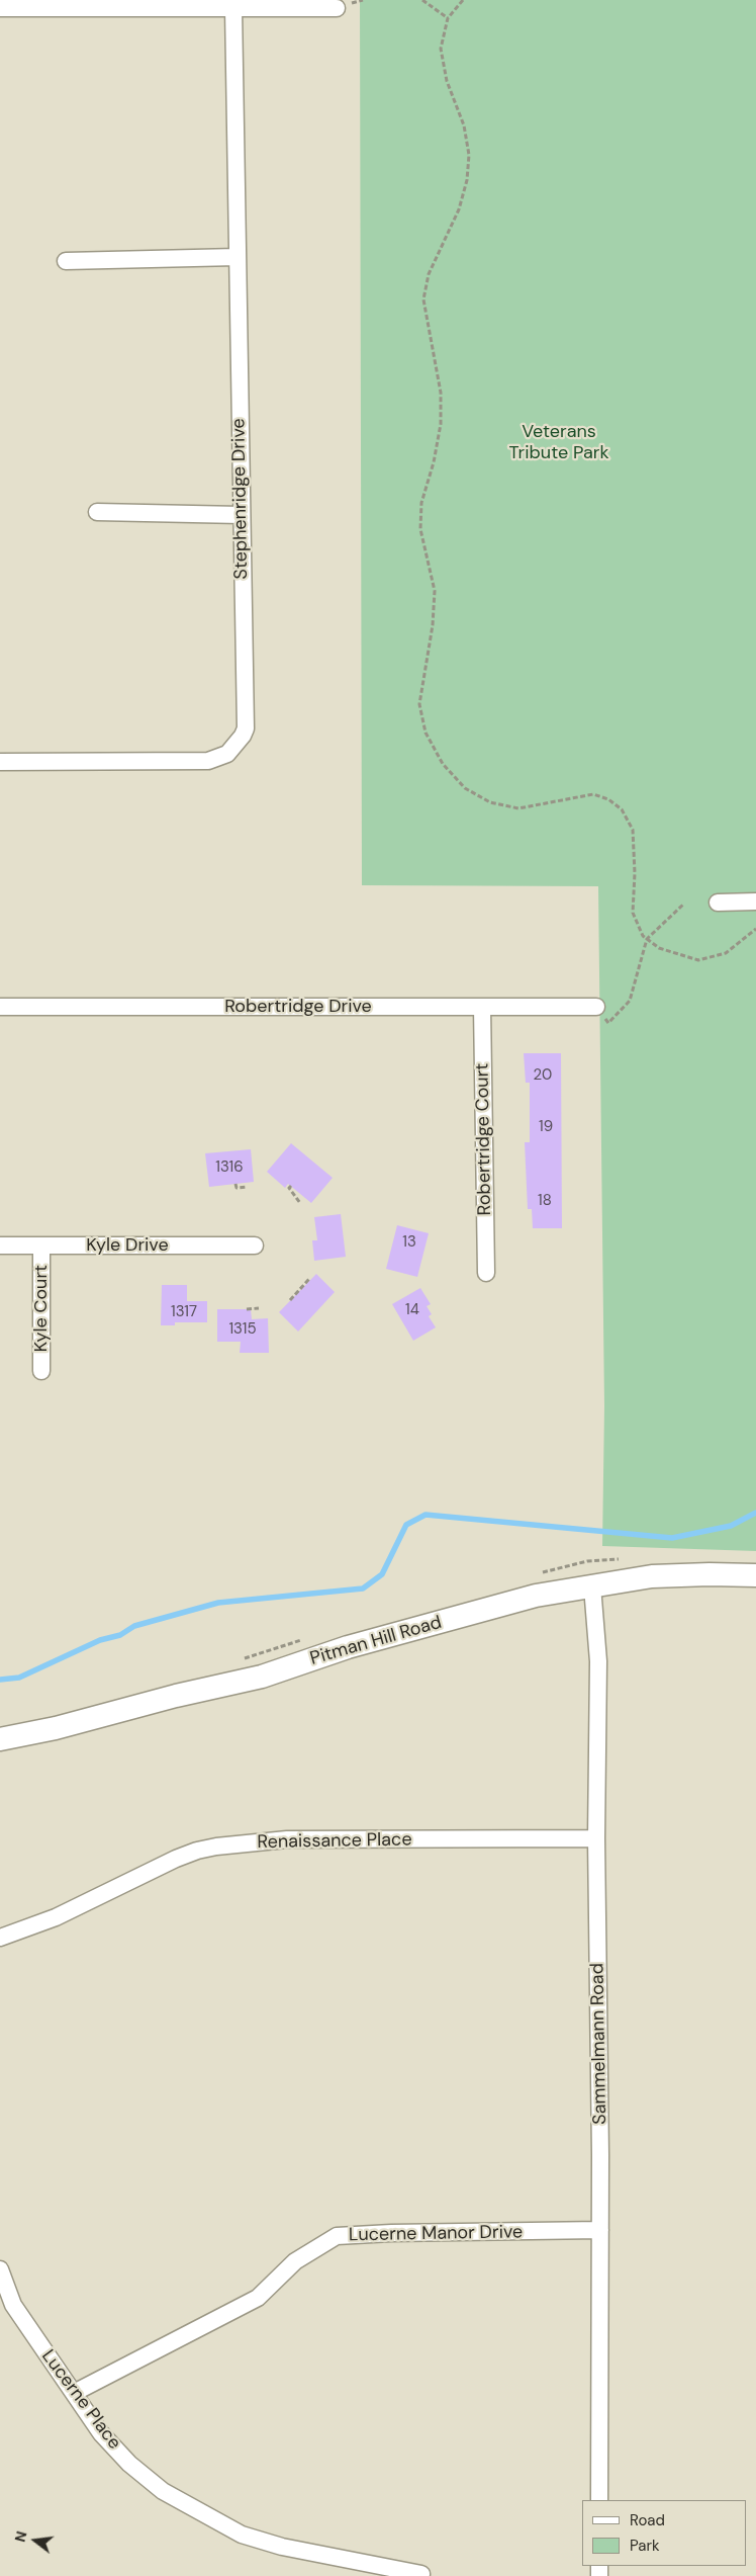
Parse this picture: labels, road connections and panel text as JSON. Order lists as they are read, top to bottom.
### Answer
{
  "streets": {
    "main road": ["Pitman Hill Road"],
    "street": [
      "Stephenridge Drive",
      "Robertridge Drive",
      "Robertridge Court",
      "Kyle Drive",
      "Kyle Court",
      "Renaissance Place",
      "Sammelmann Road",
      "Lucerne Manor Drive",
      "Lucerne Place"
    ]
  },
  "crossings": [
    ["Robertridge Drive", "Robertridge Court"],
    ["Kyle Drive", "Kyle Court"],
    ["Pitman Hill Road", "Sammelmann Road"],
    ["Renaissance Place", "Sammelmann Road"],
    ["Sammelmann Road", "Lucerne Manor Drive"],
    ["Lucerne Manor Drive", "Lucerne Place"]
  ],
  "parks": ["Veterans Tribute Park"],
  "house_numbers": [
    "20",
    "19",
    "1316",
    "18",
    "13",
    "14",
    "1317",
    "1315"
  ],
  "legend": ["Road", "Park"],
  "north": "left"
}
